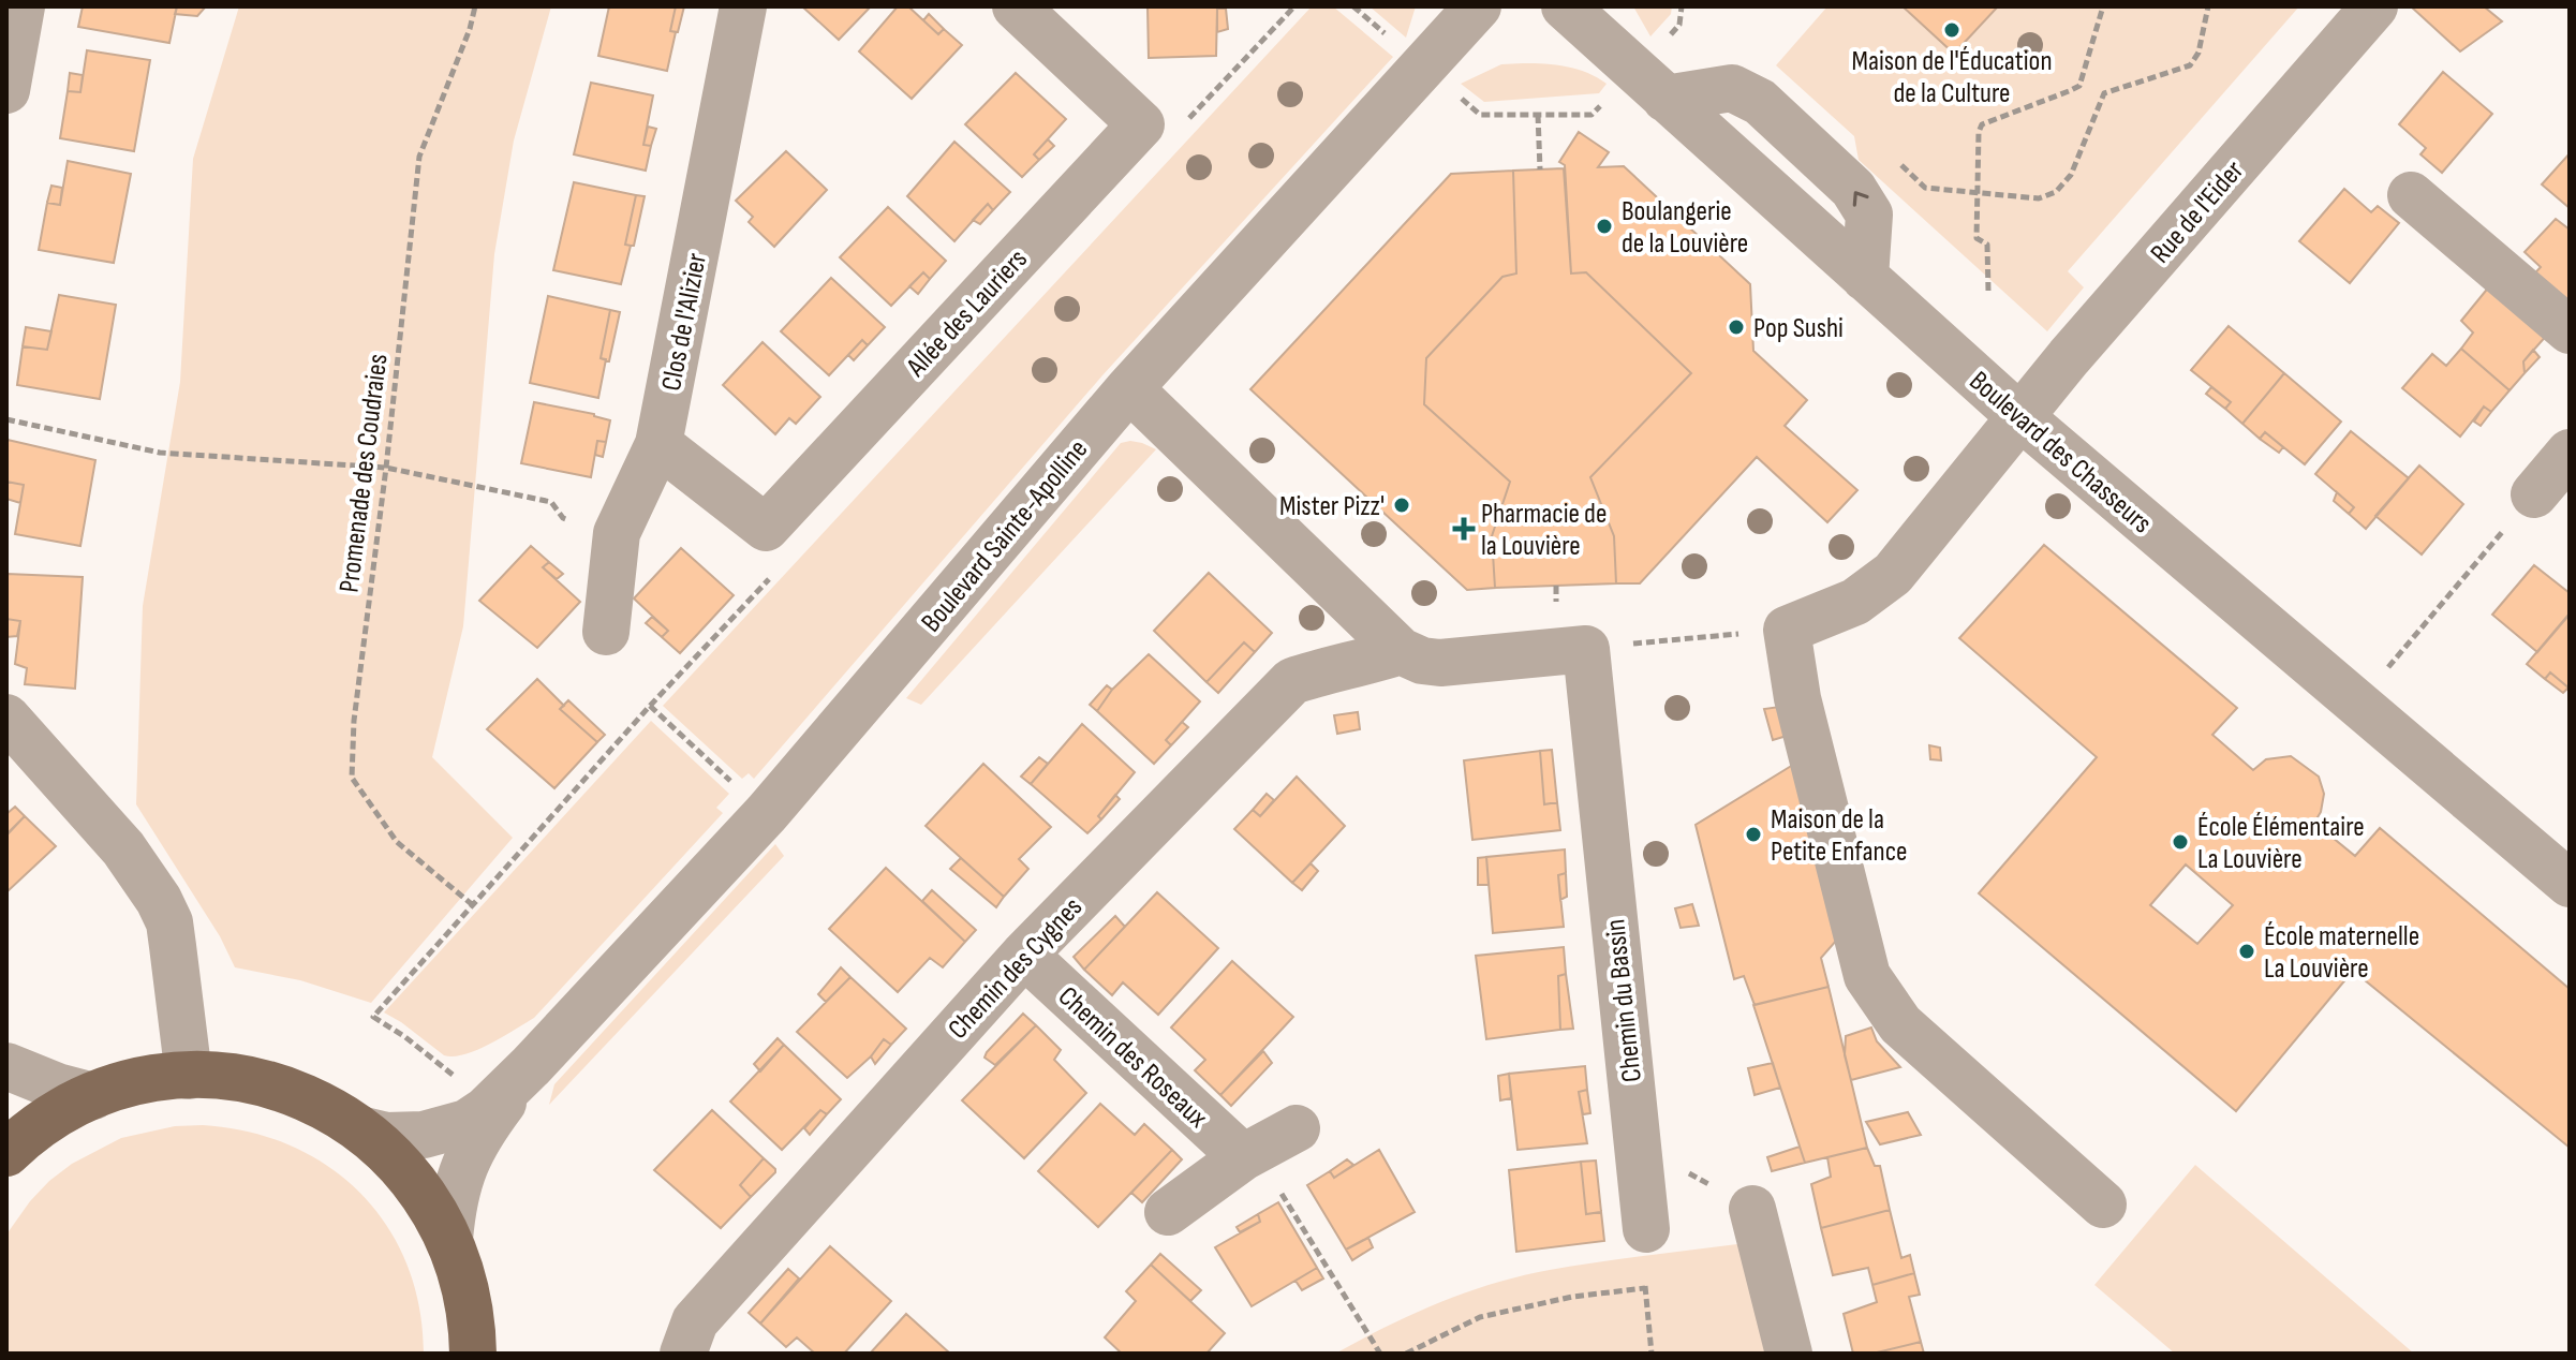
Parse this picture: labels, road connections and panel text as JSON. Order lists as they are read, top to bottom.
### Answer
{
  "streets": {
    "street": [
      "Rue de l'Eider",
      "Allée des Lauriers",
      "Clos de l'Alizier",
      "Boulevard des Chasseurs",
      "Boulevard Sainte-Apolline",
      "Chemin des Cygnes",
      "Chemin du Bassin",
      "Chemin des Roseaux"
    ],
    "path": ["Promenade des Coudraies"]
  },
  "crossings": [
    ["Rue de l'Eider", "Boulevard des Chasseurs"],
    ["Allée des Lauriers", "Clos de l'Alizier"],
    ["Chemin des Cygnes", "Chemin des Roseaux"]
  ],
  "places": {
    "other": [
      "Maison de l'Éducation de la Culture",
      "Boulangerie de la Louvière",
      "Pop Sushi",
      "Mister Pizz'",
      "Maison de la Petite Enfance",
      "École Élémentaire La Louvière",
      "École maternelle La Louvière"
    ],
    "health": ["Pharmacie de la Louvière"]
  }
}
